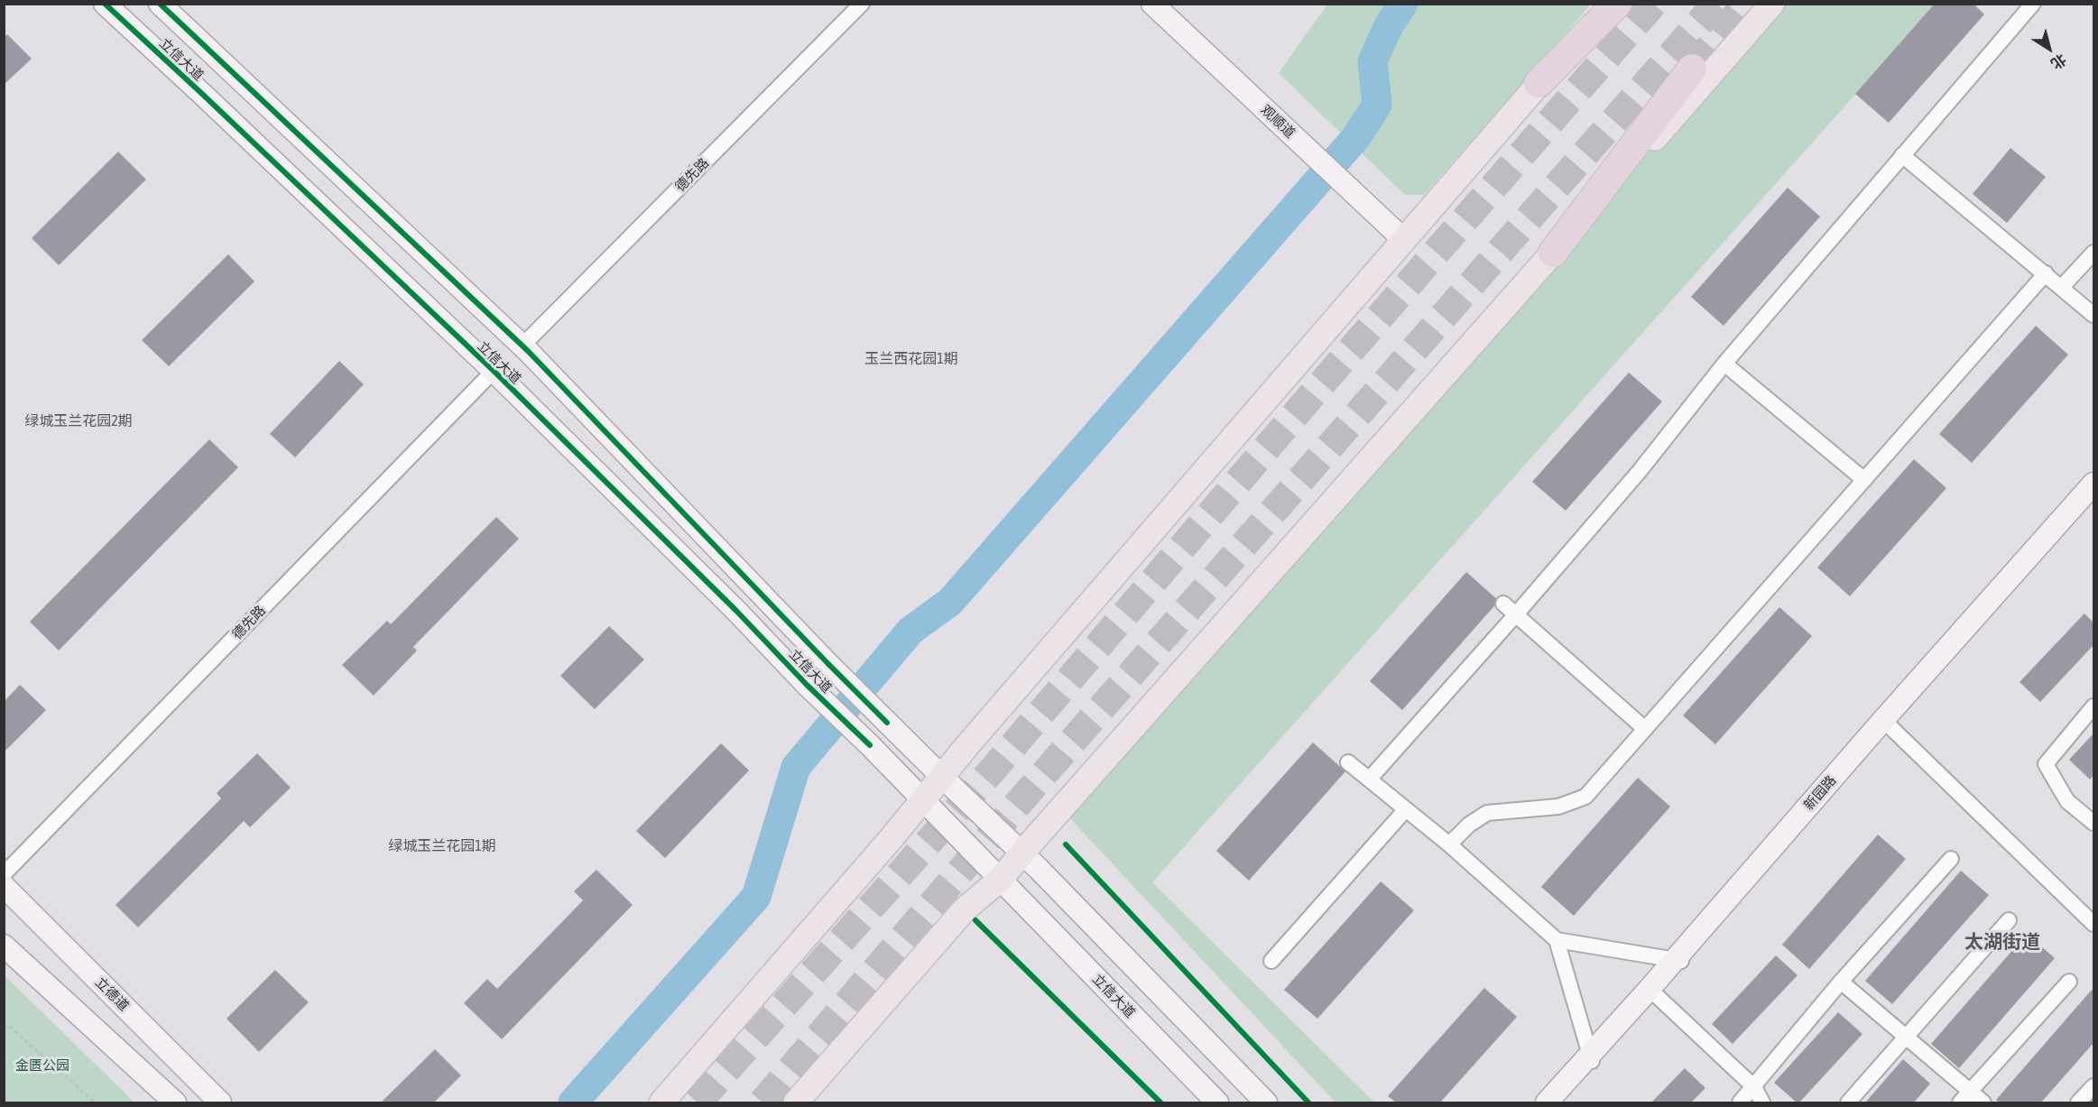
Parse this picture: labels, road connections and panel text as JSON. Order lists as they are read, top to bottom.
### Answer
{
  "streets": {
    "street": [
      "立信大道",
      "观顺道",
      "德先路",
      "新园路",
      "立德道"
    ]
  },
  "crossings": [
    ["立信大道", "德先路"]
  ],
  "districts": [
    "玉兰西花园1期",
    "绿城玉兰花园2期",
    "绿城玉兰花园1期",
    "太湖街道"
  ],
  "parks": ["金匮公园"],
  "north": "bottom right"
}
